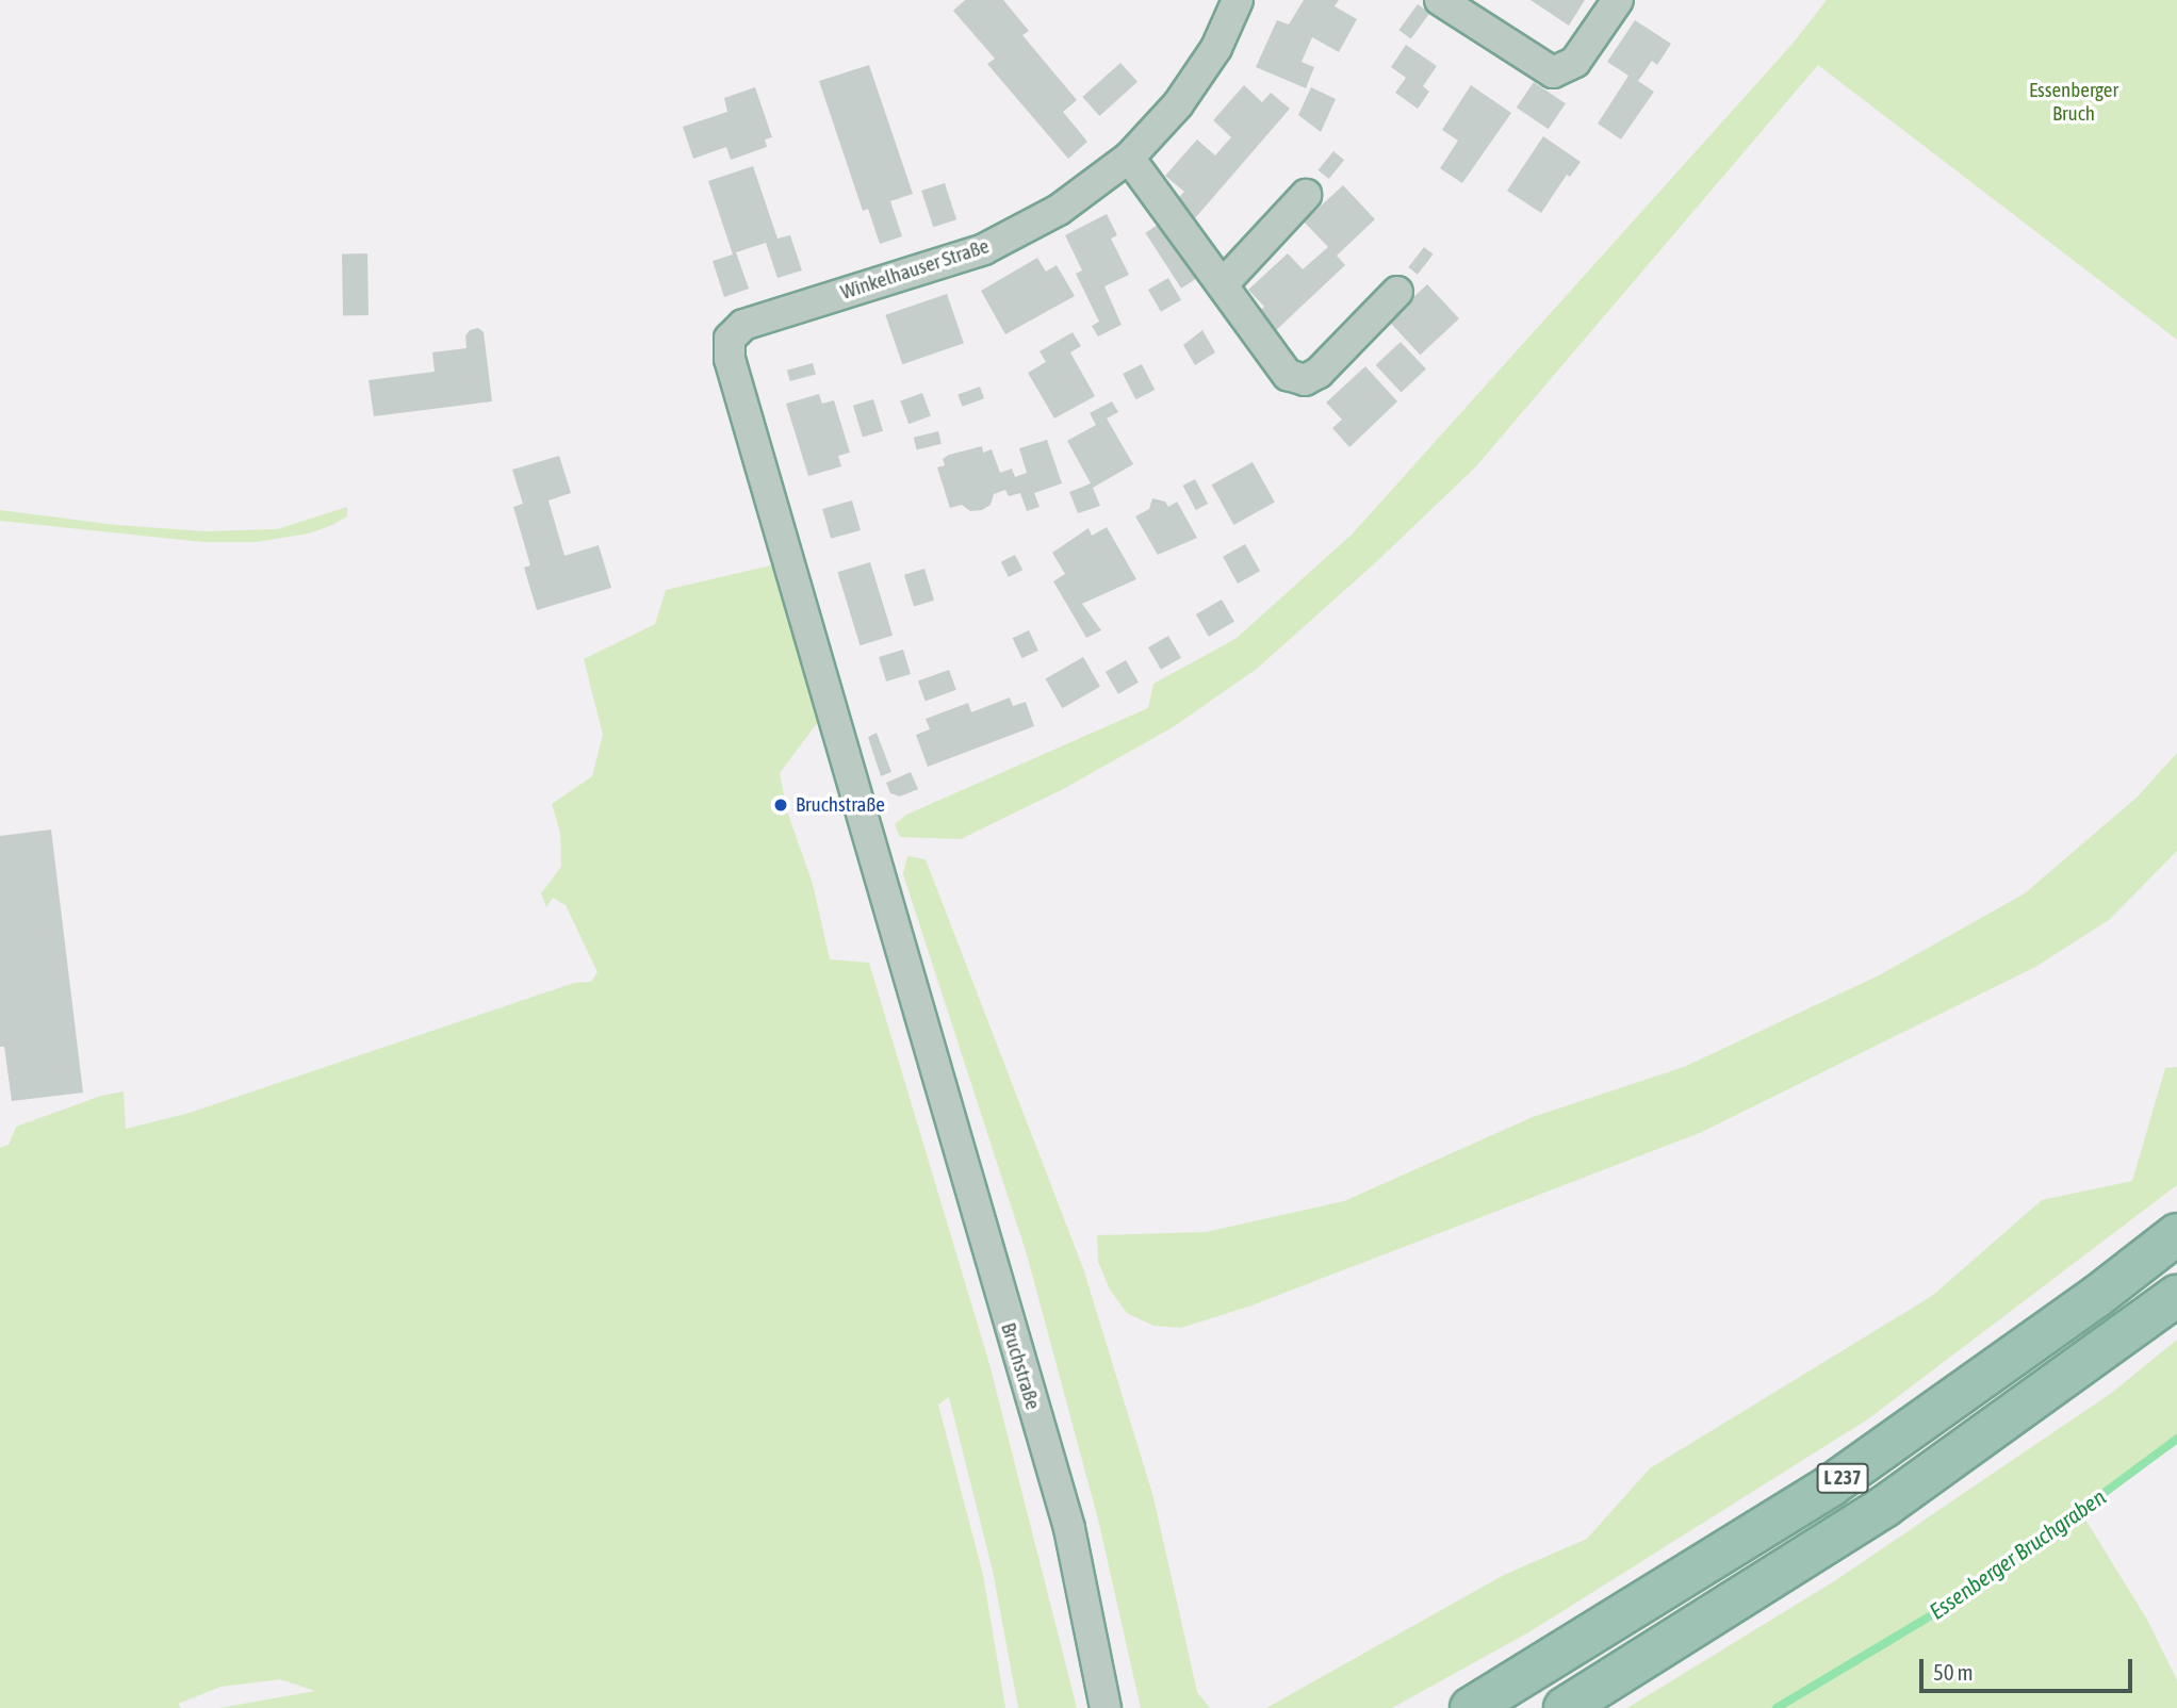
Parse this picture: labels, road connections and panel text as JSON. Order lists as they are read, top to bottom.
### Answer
{
  "streets": {
    "highway": ["L 237"],
    "street": ["Winkelhauser Straße", "Bruchstraße"]
  },
  "crossings": [
    ["Winkelhauser Straße", "Bruchstraße"]
  ],
  "water": ["Essenberger Bruchgraben"],
  "parks": ["Essenberger Bruch"],
  "places": ["Bruchstraße"],
  "scale_bar": "50 m"
}
